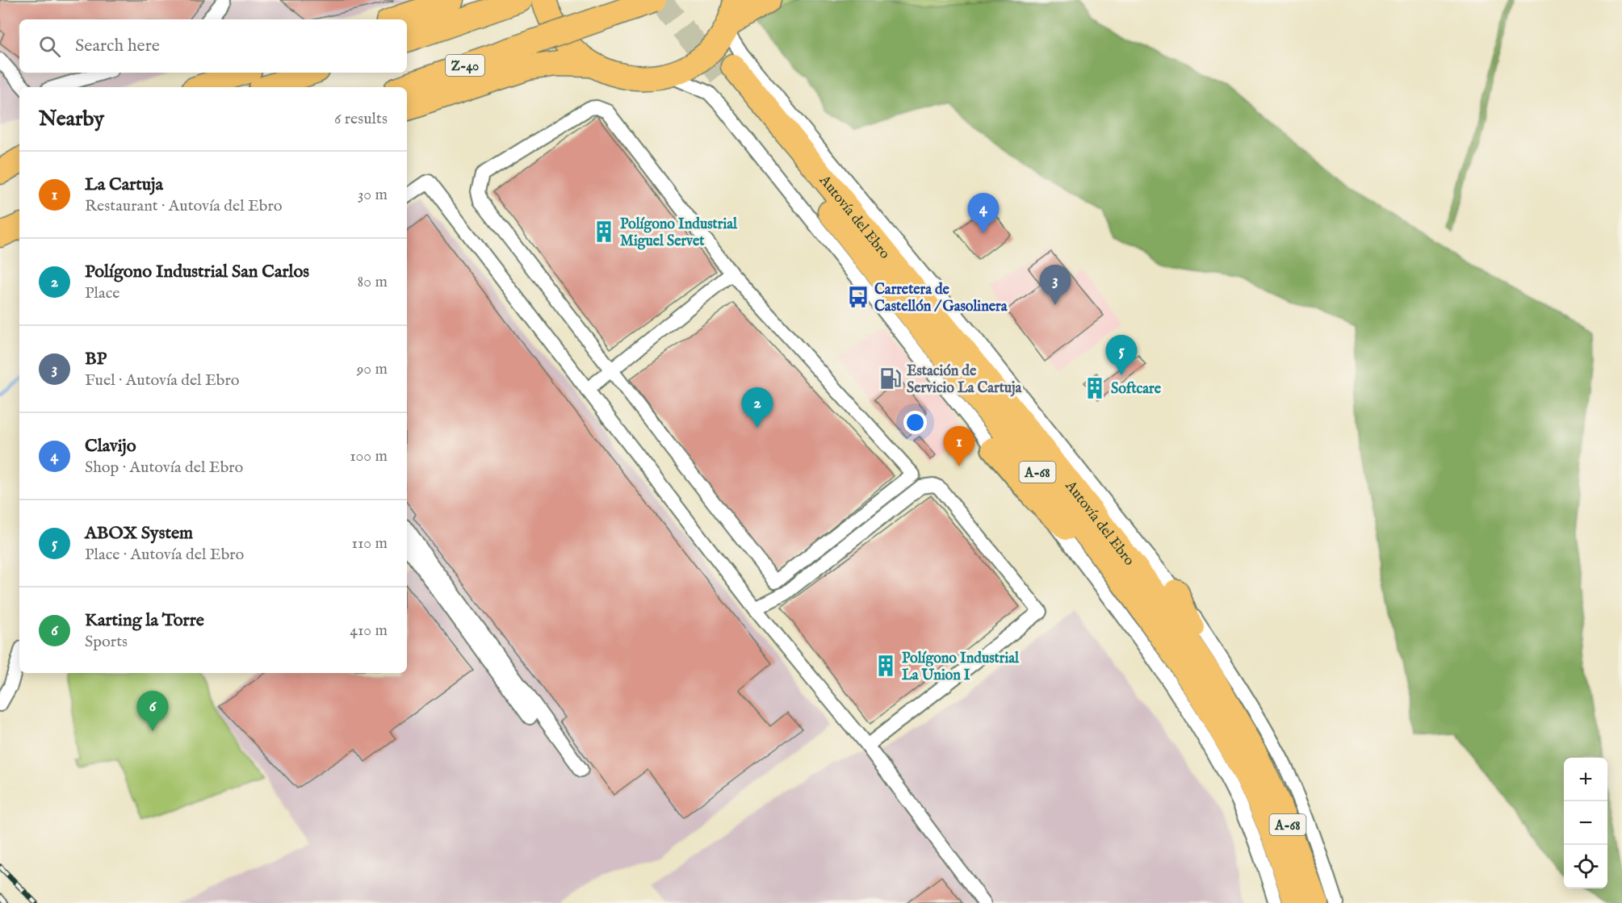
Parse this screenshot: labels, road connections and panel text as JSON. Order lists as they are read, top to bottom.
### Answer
{
  "streets": {
    "highway": ["Z-40", "Autovía del Ebro", "A-68"]
  },
  "places": {
    "building": ["Polígono Industrial Miguel Servet", "Softcare", "Polígono Industrial La Union I"],
    "bus stop": ["Carretera de Castellón / Gasolinera"],
    "fuel station": ["Estación de Servicio La Cartuja"]
  },
  "page": {
    "search": "Search here",
    "heading": ["Nearby", "6 results"],
    "list": [
      {
        "mark": "1",
        "name": "La Cartuja",
        "note": "Restaurant · Autovía del Ebro",
        "value": "30 m"
      },
      {
        "mark": "2",
        "name": "Polígono Industrial San Carlos",
        "note": "Place",
        "value": "80 m"
      },
      {
        "mark": "3",
        "name": "BP",
        "note": "Fuel · Autovía del Ebro",
        "value": "90 m"
      },
      {
        "mark": "4",
        "name": "Clavijo",
        "note": "Shop · Autovía del Ebro",
        "value": "100 m"
      },
      {
        "mark": "5",
        "name": "ABOX System",
        "note": "Place · Autovía del Ebro",
        "value": "110 m"
      },
      {
        "mark": "6",
        "name": "Karting la Torre",
        "note": "Sports",
        "value": "410 m"
      }
    ],
    "pins": [
      "4",
      "3",
      "5",
      "2",
      "1",
      "6"
    ],
    "map_buttons": ["+", "−"]
  }
}
